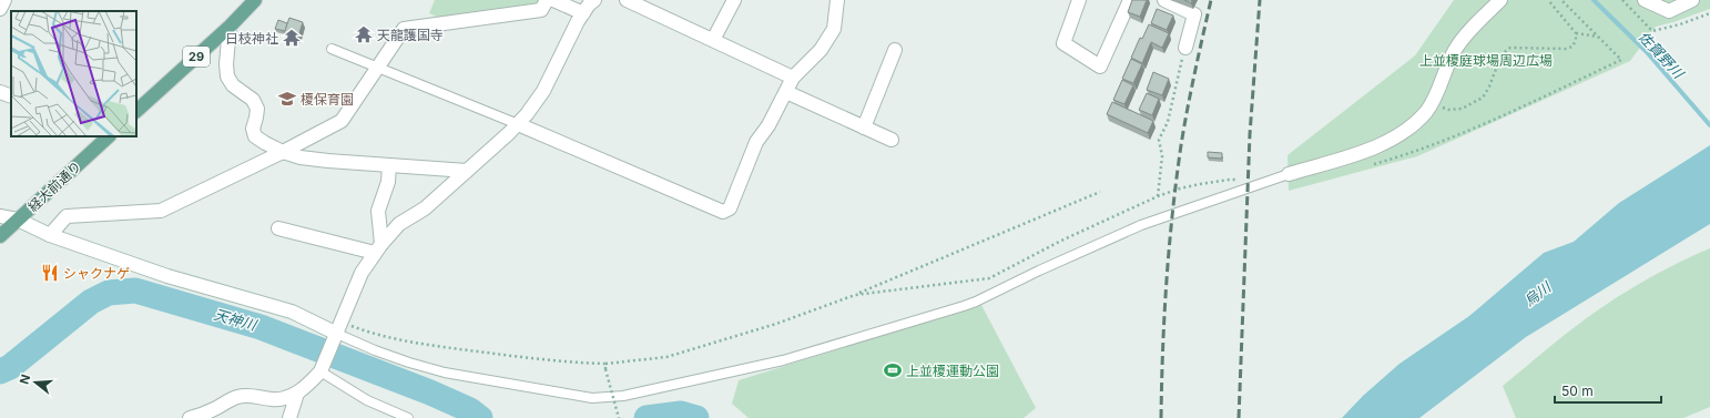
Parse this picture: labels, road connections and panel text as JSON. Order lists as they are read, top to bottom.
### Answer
{
  "streets": {
    "main road": ["29", "経大前通り"]
  },
  "water": ["佐賀野川", "烏川", "天神川"],
  "parks": ["上並榎庭球場周辺広場"],
  "places": {
    "temple": ["天龍護国寺", "日枝神社"],
    "school or university": ["榎保育園"],
    "restaurant": ["シャクナゲ"],
    "sports": ["上並榎運動公園"]
  },
  "scale_bar": "50 m",
  "north": "left"
}
